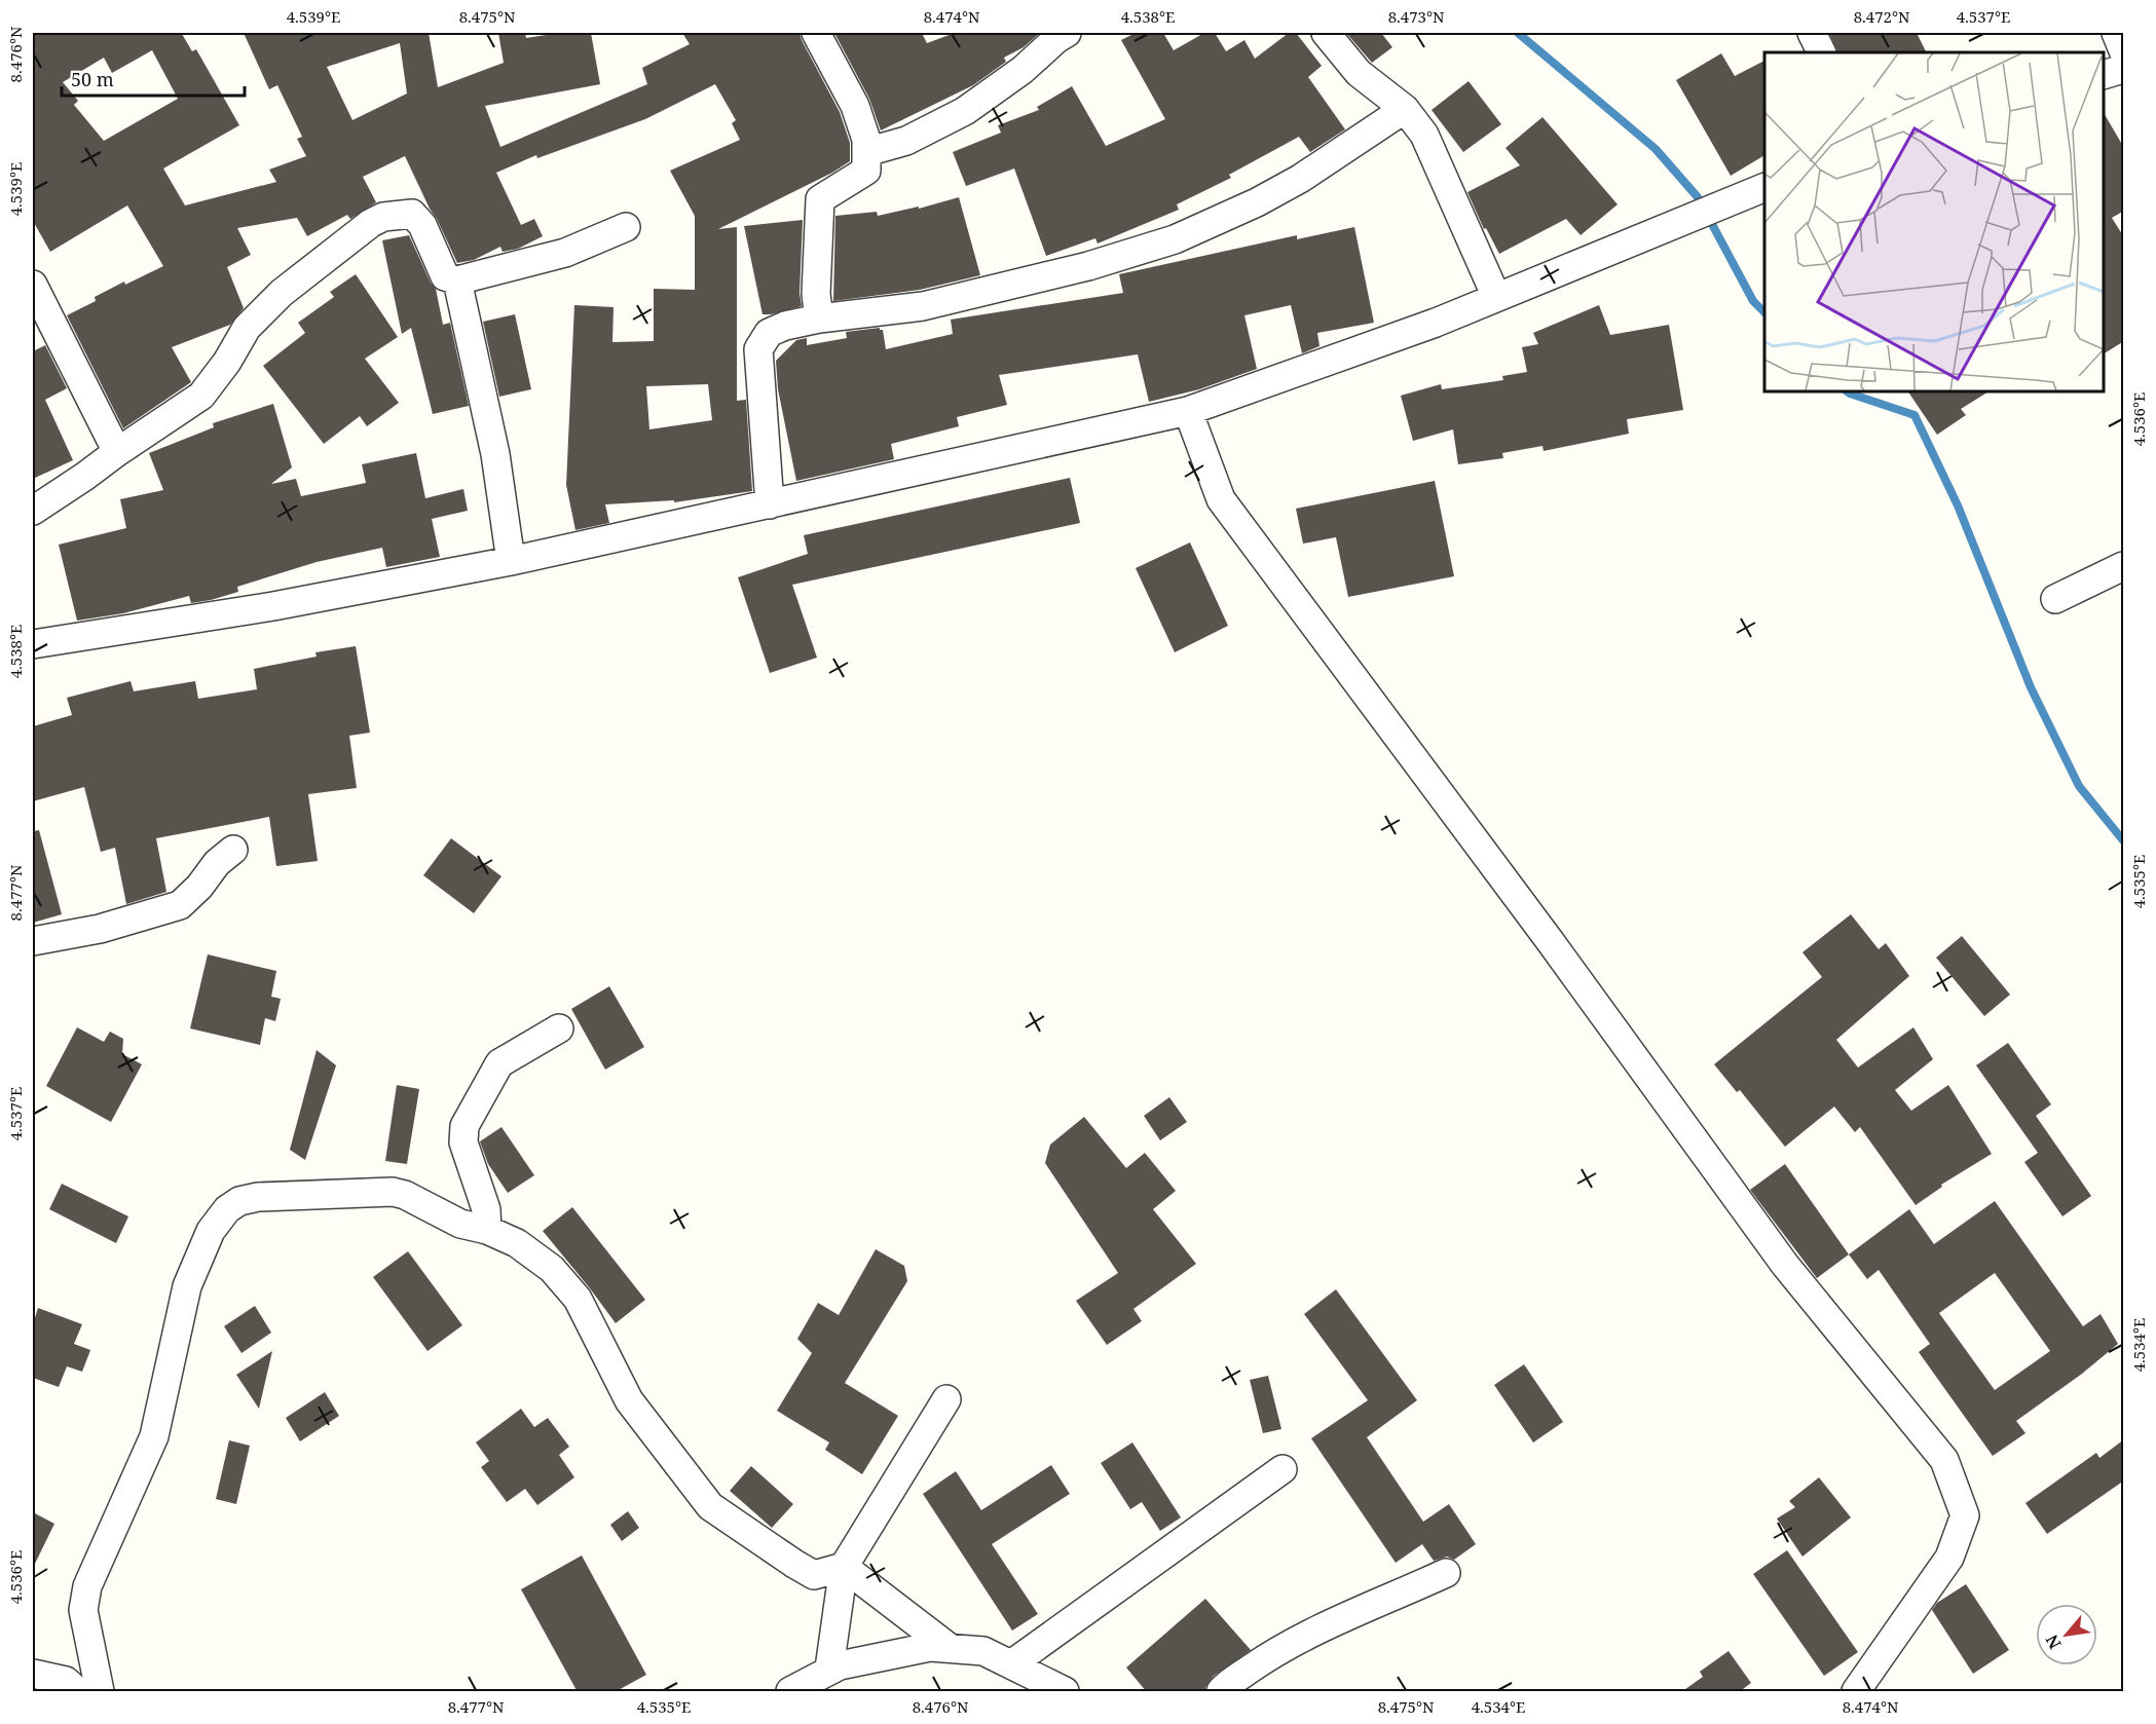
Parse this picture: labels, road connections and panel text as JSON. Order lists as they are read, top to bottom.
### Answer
{
  "scale_bar": "50 m",
  "north": "bottom left",
  "coordinates": [
    "4.539°E",
    "8.475°N",
    "8.474°N",
    "4.538°E",
    "8.473°N",
    "8.472°N",
    "4.537°E",
    "8.476°N",
    "4.536°E",
    "4.535°E",
    "8.477°N",
    "4.534°E"
  ]
}
